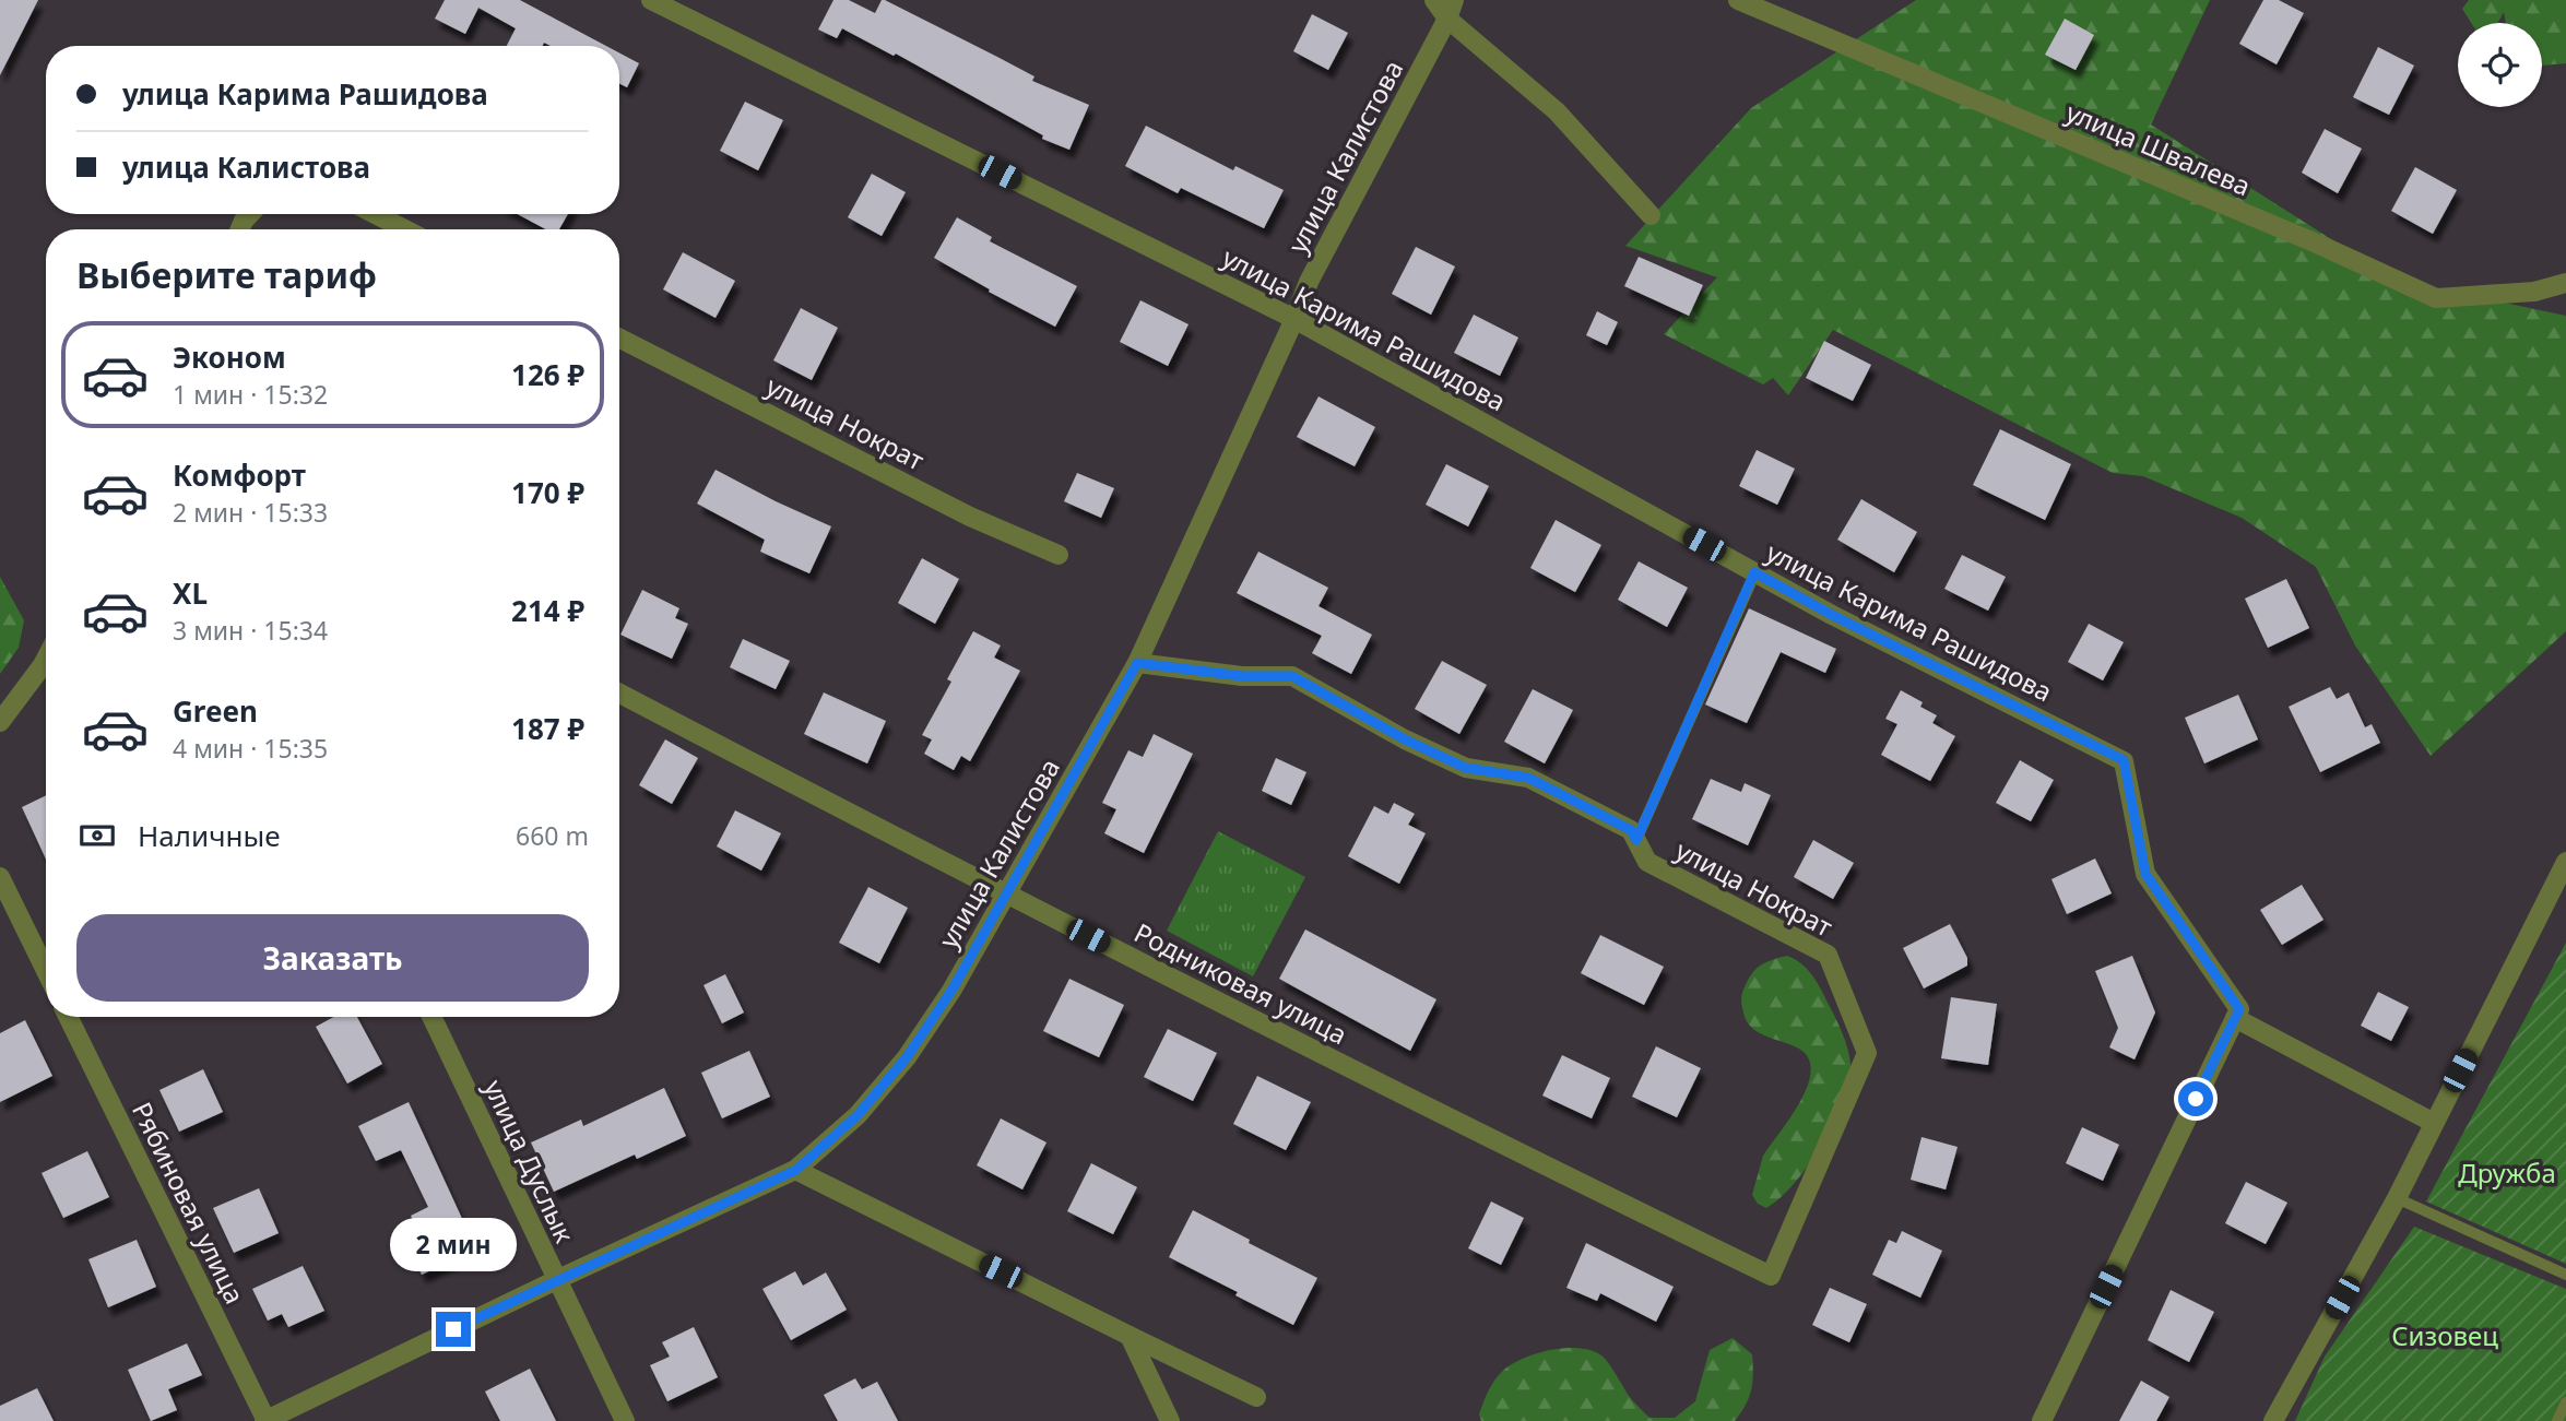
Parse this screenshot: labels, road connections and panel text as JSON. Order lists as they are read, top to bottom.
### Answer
{
  "streets": {
    "street": [
      "улица Швалева",
      "улица Калистова",
      "улица Карима Рашидова",
      "улица Нократ",
      "Родниковая улица",
      "улица Дуслык",
      "Рябиновая улица"
    ]
  },
  "crossings": [
    ["улица Калистова", "улица Карима Рашидова"],
    ["улица Калистова", "улица Нократ"],
    ["улица Калистова", "Родниковая улица"],
    ["улица Калистова", "улица Дуслык"],
    ["улица Калистова", "Рябиновая улица"],
    ["улица Нократ", "Родниковая улица"]
  ],
  "parks": ["Дружба", "Сизовец"],
  "page": {
    "banner": ["улица Карима Рашидова", "улица Калистова"],
    "heading": "Выберите тариф",
    "list": [
      {
        "name": "Эконом",
        "note": "1 мин · 15:32",
        "value": "126 ₽"
      },
      {
        "name": "Комфорт",
        "note": "2 мин · 15:33",
        "value": "170 ₽"
      },
      {
        "name": "XL",
        "note": "3 мин · 15:34",
        "value": "214 ₽"
      },
      {
        "name": "Green",
        "note": "4 мин · 15:35",
        "value": "187 ₽"
      }
    ],
    "pay": ["Наличные", "660 m"],
    "buttons": "Заказать",
    "bubble": "2 мин"
  }
}
